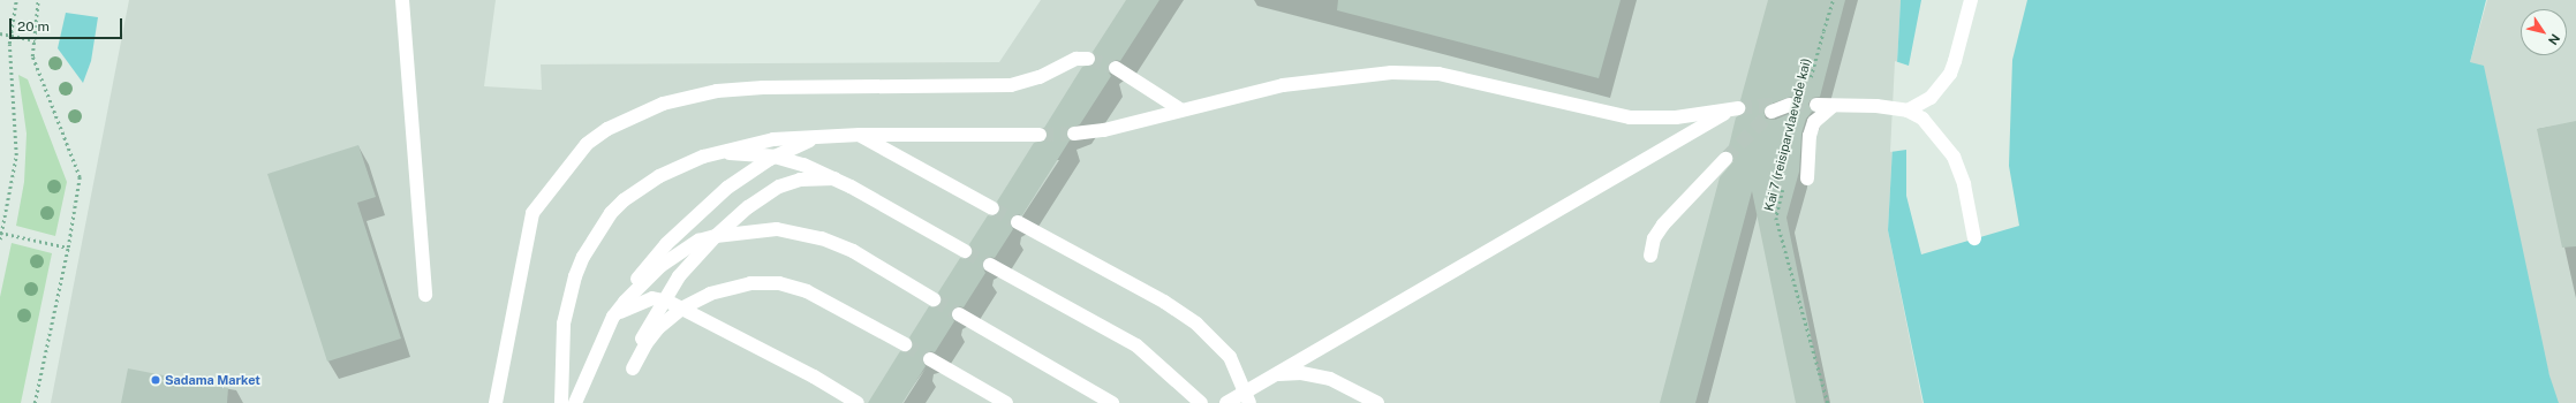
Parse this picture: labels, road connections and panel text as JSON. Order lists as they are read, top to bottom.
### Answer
{
  "streets": {
    "path": ["Kai 7 (reisiparvlaevade kai)"]
  },
  "places": ["Sadama Market"],
  "scale_bar": "20 m",
  "north": "bottom right"
}
